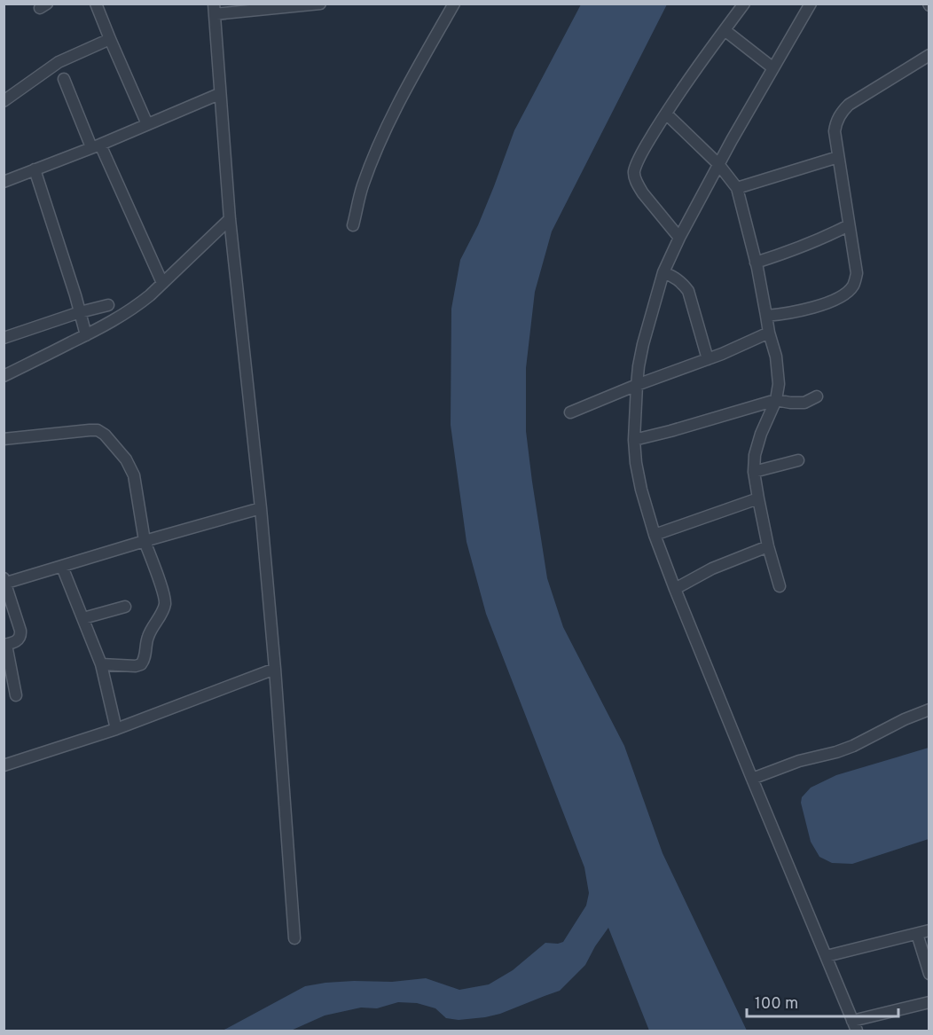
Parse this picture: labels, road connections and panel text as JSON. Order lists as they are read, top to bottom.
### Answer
{
  "scale_bar": "100 m"
}
